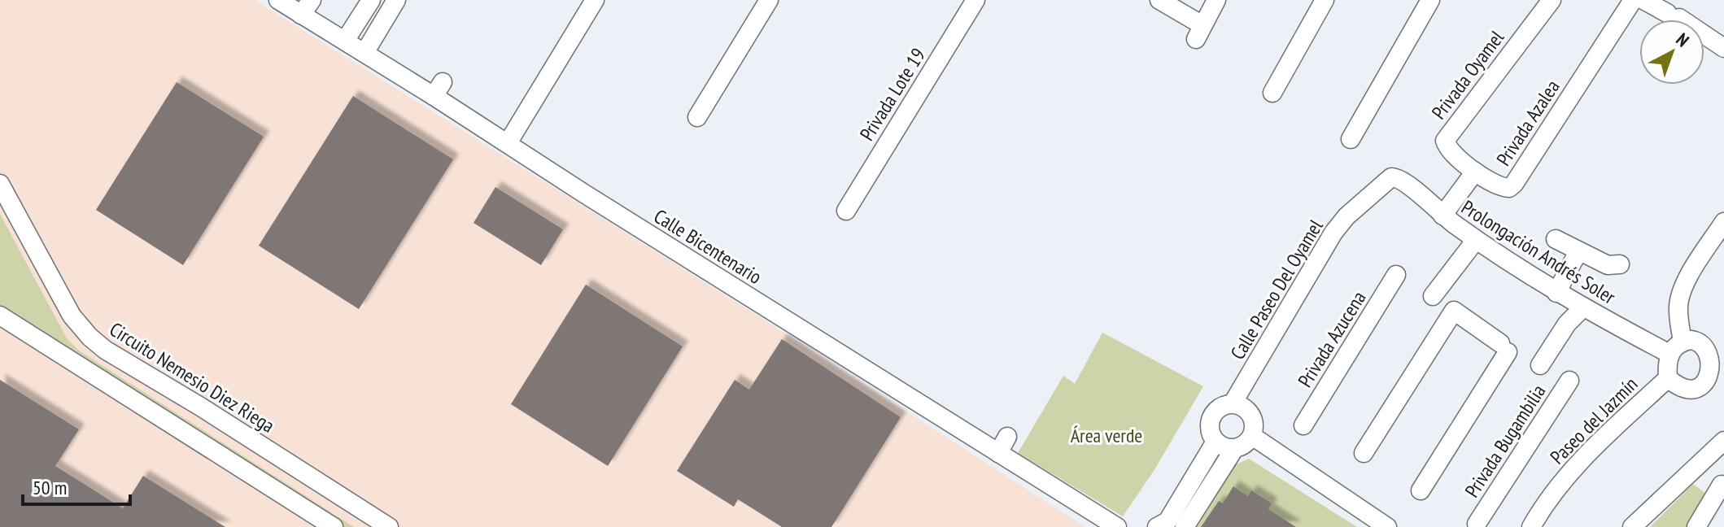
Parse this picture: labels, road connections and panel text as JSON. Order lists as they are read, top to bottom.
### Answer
{
  "streets": {
    "street": [
      "Privada Oyamel",
      "Privada Lote 19",
      "Privada Azalea",
      "Calle Bicentenario",
      "Prolongación Andrés Soler",
      "Calle Paseo Del Oyamel",
      "Privada Azucena",
      "Circuito Nemesio Diez Riega",
      "Paseo del Jazmín",
      "Privada Bugambilia"
    ]
  },
  "crossings": [
    ["Privada Oyamel", "Privada Azalea"],
    ["Privada Azalea", "Prolongación Andrés Soler"],
    ["Prolongación Andrés Soler", "Calle Paseo Del Oyamel"],
    ["Prolongación Andrés Soler", "Paseo del Jazmín"]
  ],
  "parks": ["Área verde"],
  "scale_bar": "50 m",
  "north": "top right"
}
